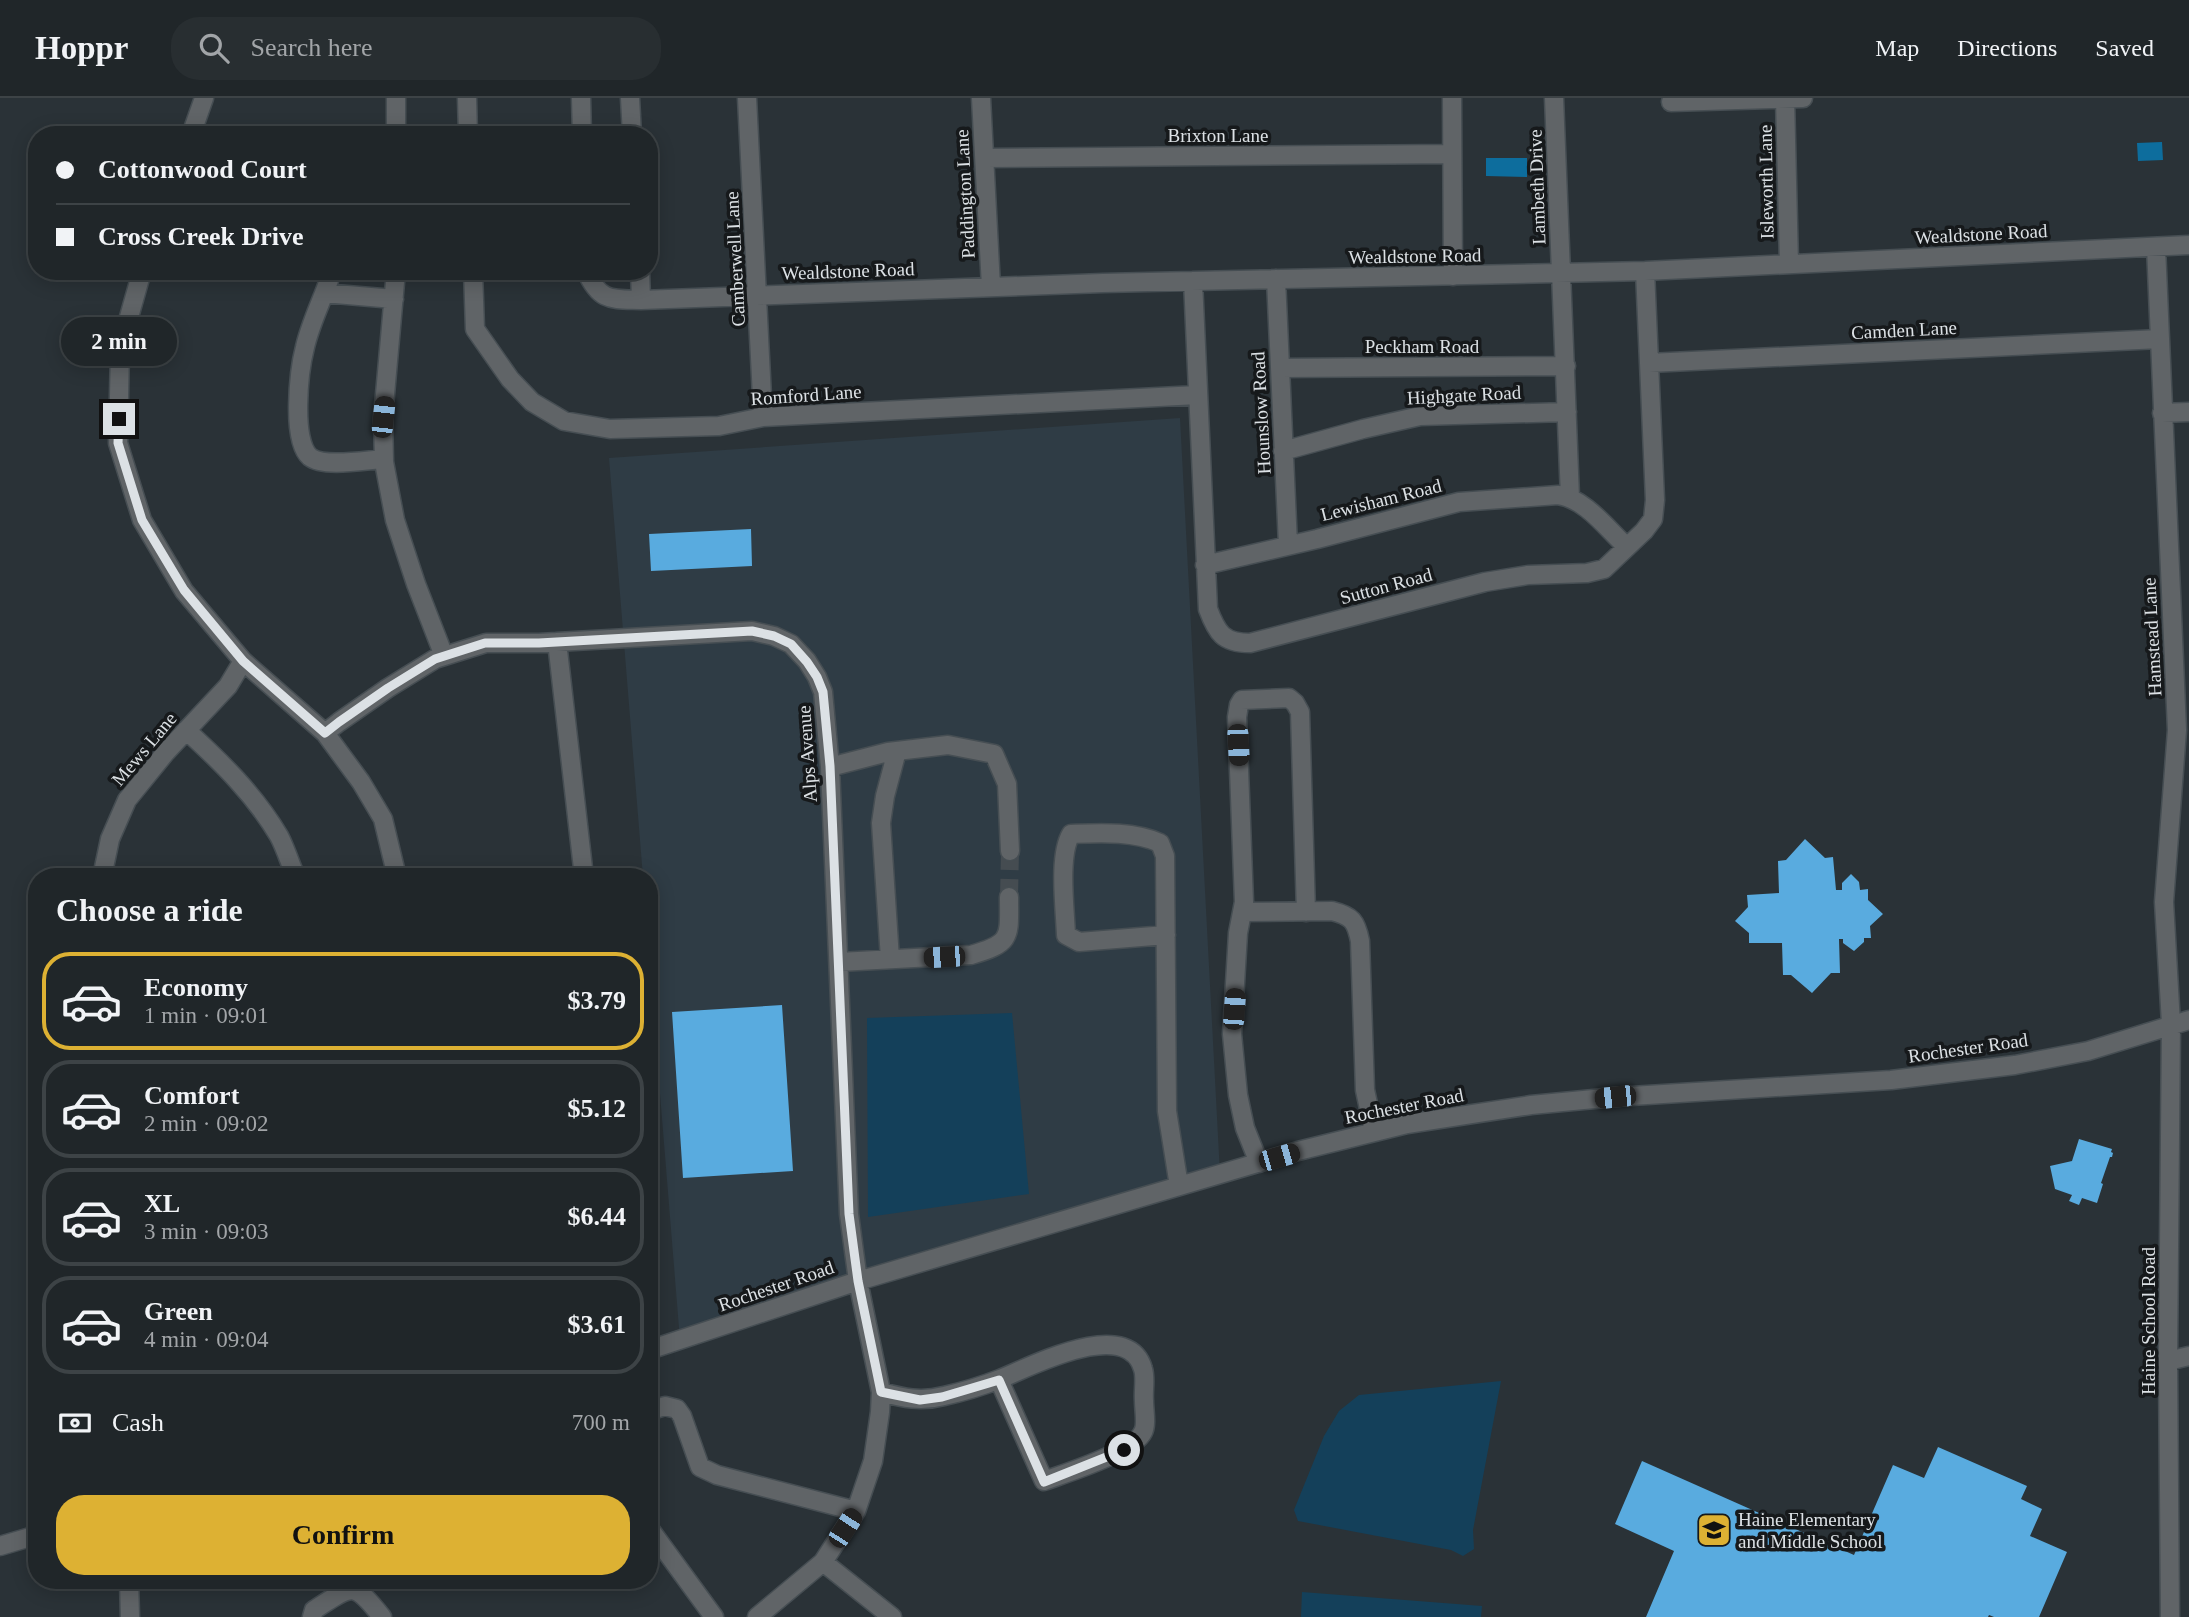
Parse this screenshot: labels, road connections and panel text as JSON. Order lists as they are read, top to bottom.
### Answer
{
  "streets": {
    "street": [
      "Brixton Lane",
      "Isleworth Lane",
      "Lambeth Drive",
      "Paddington Lane",
      "Wealdstone Road",
      "Camberwell Lane",
      "Camden Lane",
      "Peckham Road",
      "Romford Lane",
      "Highgate Road",
      "Hounslow Road",
      "Lewisham Road",
      "Sutton Road",
      "Hamstead Lane",
      "Mews Lane",
      "Alps Avenue",
      "Rochester Road",
      "Haine School Road"
    ]
  },
  "crossings": [
    ["Brixton Lane", "Paddington Lane"],
    ["Isleworth Lane", "Wealdstone Road"],
    ["Lambeth Drive", "Wealdstone Road"],
    ["Paddington Lane", "Wealdstone Road"],
    ["Wealdstone Road", "Camberwell Lane"],
    ["Wealdstone Road", "Hounslow Road"],
    ["Wealdstone Road", "Sutton Road"],
    ["Wealdstone Road", "Hamstead Lane"],
    ["Camberwell Lane", "Romford Lane"],
    ["Camden Lane", "Sutton Road"],
    ["Camden Lane", "Hamstead Lane"],
    ["Peckham Road", "Hounslow Road"],
    ["Romford Lane", "Sutton Road"],
    ["Highgate Road", "Hounslow Road"],
    ["Hounslow Road", "Lewisham Road"],
    ["Lewisham Road", "Sutton Road"],
    ["Hamstead Lane", "Rochester Road"],
    ["Hamstead Lane", "Haine School Road"],
    ["Alps Avenue", "Rochester Road"],
    ["Rochester Road", "Haine School Road"]
  ],
  "places": {
    "school or university": ["Haine Elementary and Middle School"]
  },
  "page": {
    "header": "Hoppr",
    "search": "Search here",
    "nav": ["Map", "Directions", "Saved"],
    "banner": ["Cottonwood Court", "Cross Creek Drive"],
    "bubble": "2 min",
    "heading": "Choose a ride",
    "list": [
      {
        "name": "Economy",
        "note": "1 min · 09:01",
        "value": "$3.79"
      },
      {
        "name": "Comfort",
        "note": "2 min · 09:02",
        "value": "$5.12"
      },
      {
        "name": "XL",
        "note": "3 min · 09:03",
        "value": "$6.44"
      },
      {
        "name": "Green",
        "note": "4 min · 09:04",
        "value": "$3.61"
      }
    ],
    "pay": ["Cash", "700 m"],
    "buttons": "Confirm"
  }
}
